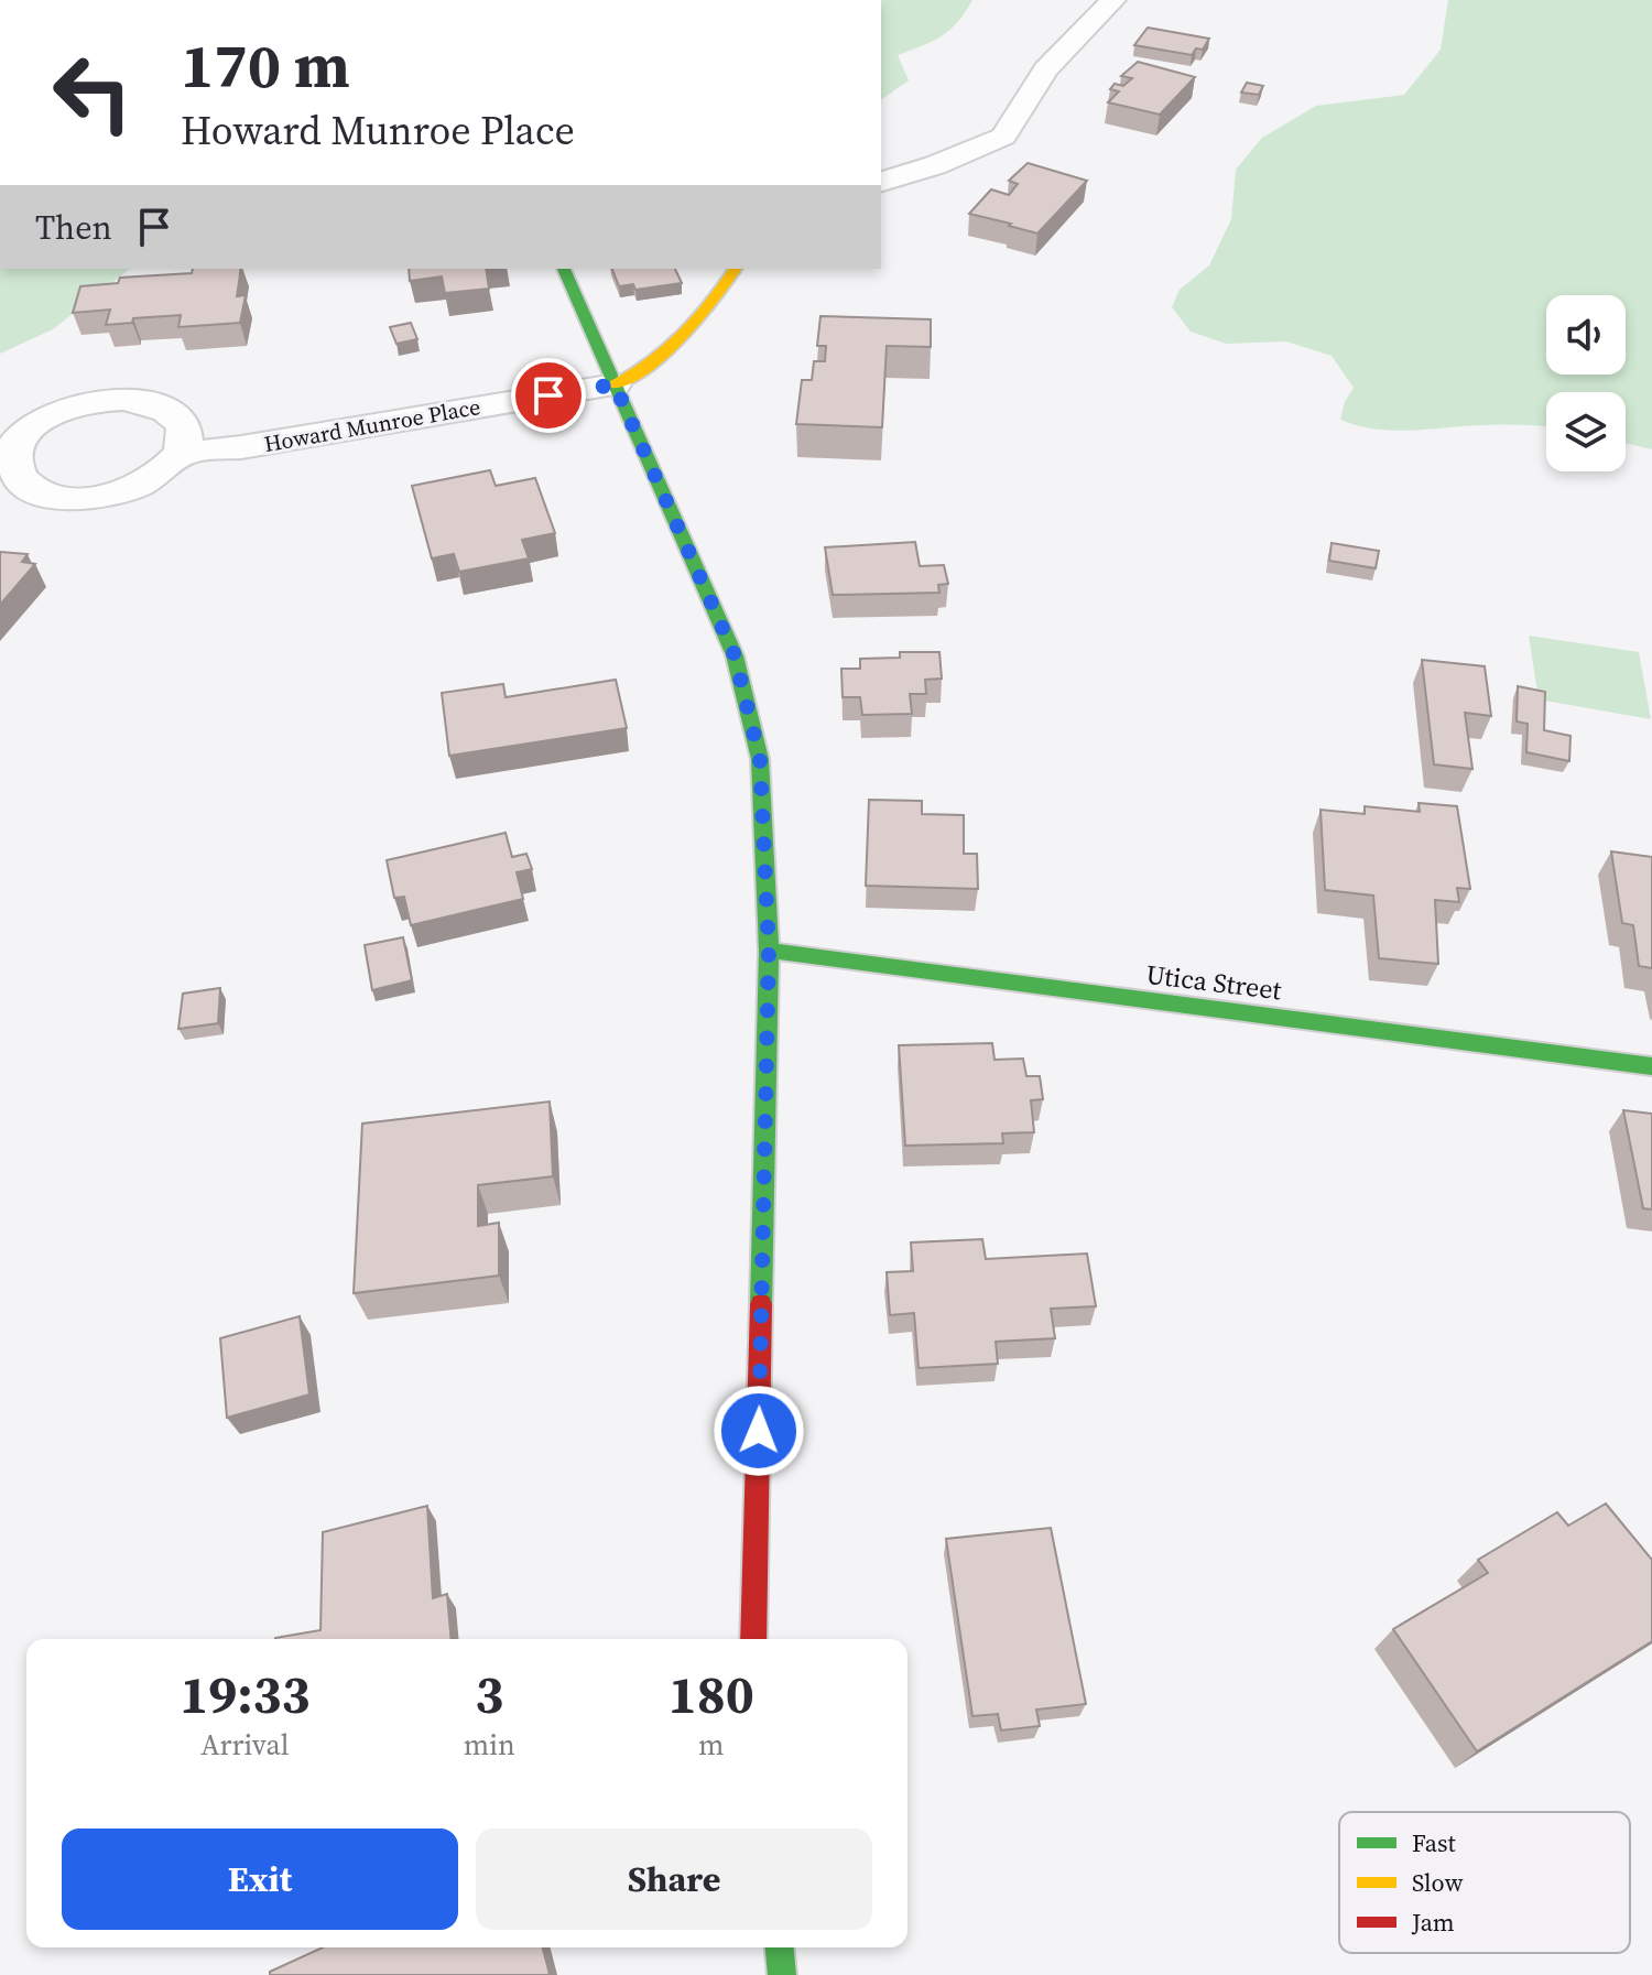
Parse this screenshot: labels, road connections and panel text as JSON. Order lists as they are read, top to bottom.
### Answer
{
  "streets": {
    "main road": ["Utica Street"],
    "street": ["Howard Munroe Place"]
  },
  "legend": ["Fast", "Slow", "Jam"],
  "page": {
    "turn": ["170 m", "Howard Munroe Place"],
    "then": "Then",
    "eta": [
      "19:33",
      "Arrival",
      "3",
      "min",
      "180",
      "m"
    ],
    "buttons": ["Exit", "Share"]
  }
}
